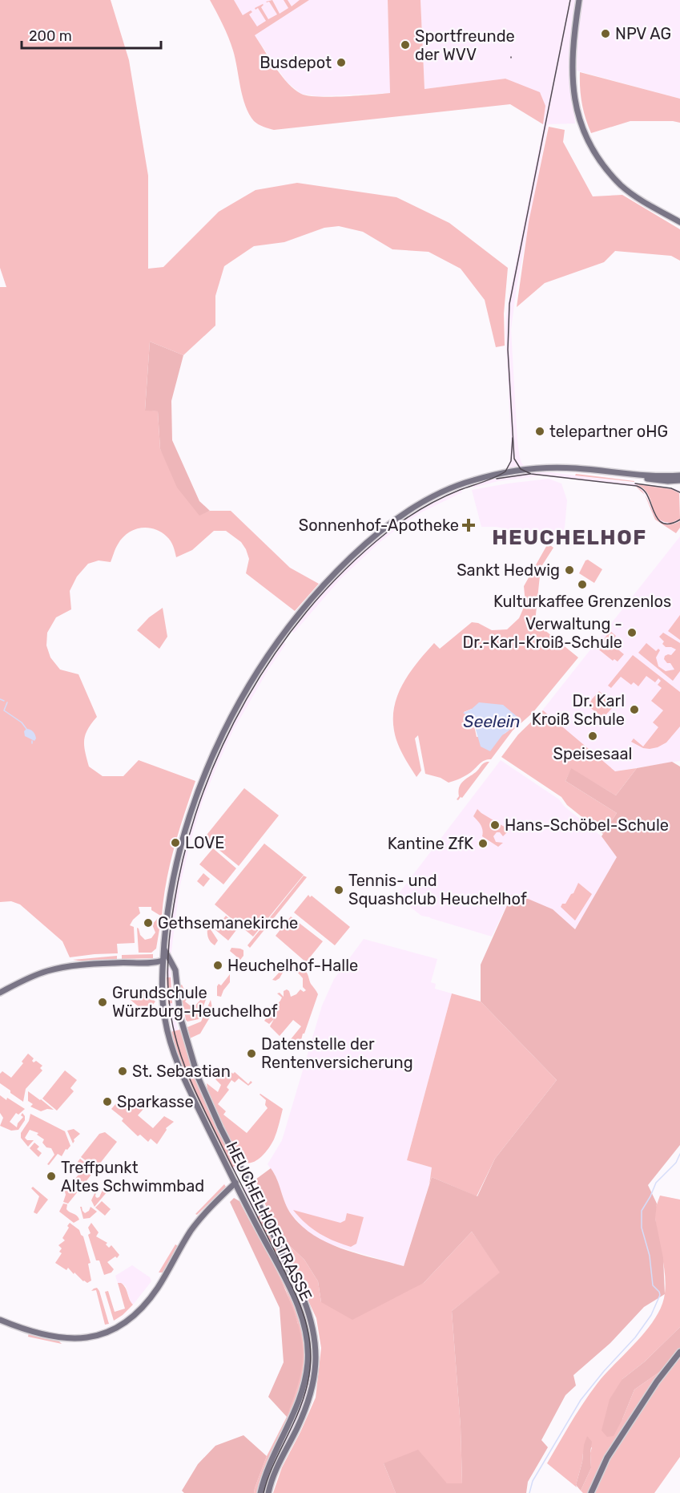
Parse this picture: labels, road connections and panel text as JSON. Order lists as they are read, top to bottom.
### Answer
{
  "streets": {
    "main road": ["HEUCHELHOFSTRASSE"]
  },
  "districts": ["HEUCHELHOF"],
  "water": ["Seelein"],
  "places": {
    "other": [
      "NPV AG",
      "Sportfreunde der WVV",
      "Busdepot",
      "telepartner oHG",
      "Sankt Hedwig",
      "Kulturkaffee Grenzenlos",
      "Verwaltung - Dr.-Karl-Kroiß-Schule",
      "Dr. Karl Kroiß Schule",
      "Speisesaal",
      "Hans-Schöbel-Schule",
      "LOVE",
      "Kantine ZfK",
      "Tennis- und Squashclub Heuchelhof",
      "Gethsemanekirche",
      "Heuchelhof-Halle",
      "Grundschule Würzburg-Heuchelhof",
      "Datenstelle der Rentenversicherung",
      "St. Sebastian",
      "Sparkasse",
      "Treffpunkt Altes Schwimmbad"
    ],
    "health": ["Sonnenhof-Apotheke"]
  },
  "scale_bar": "200 m"
}
